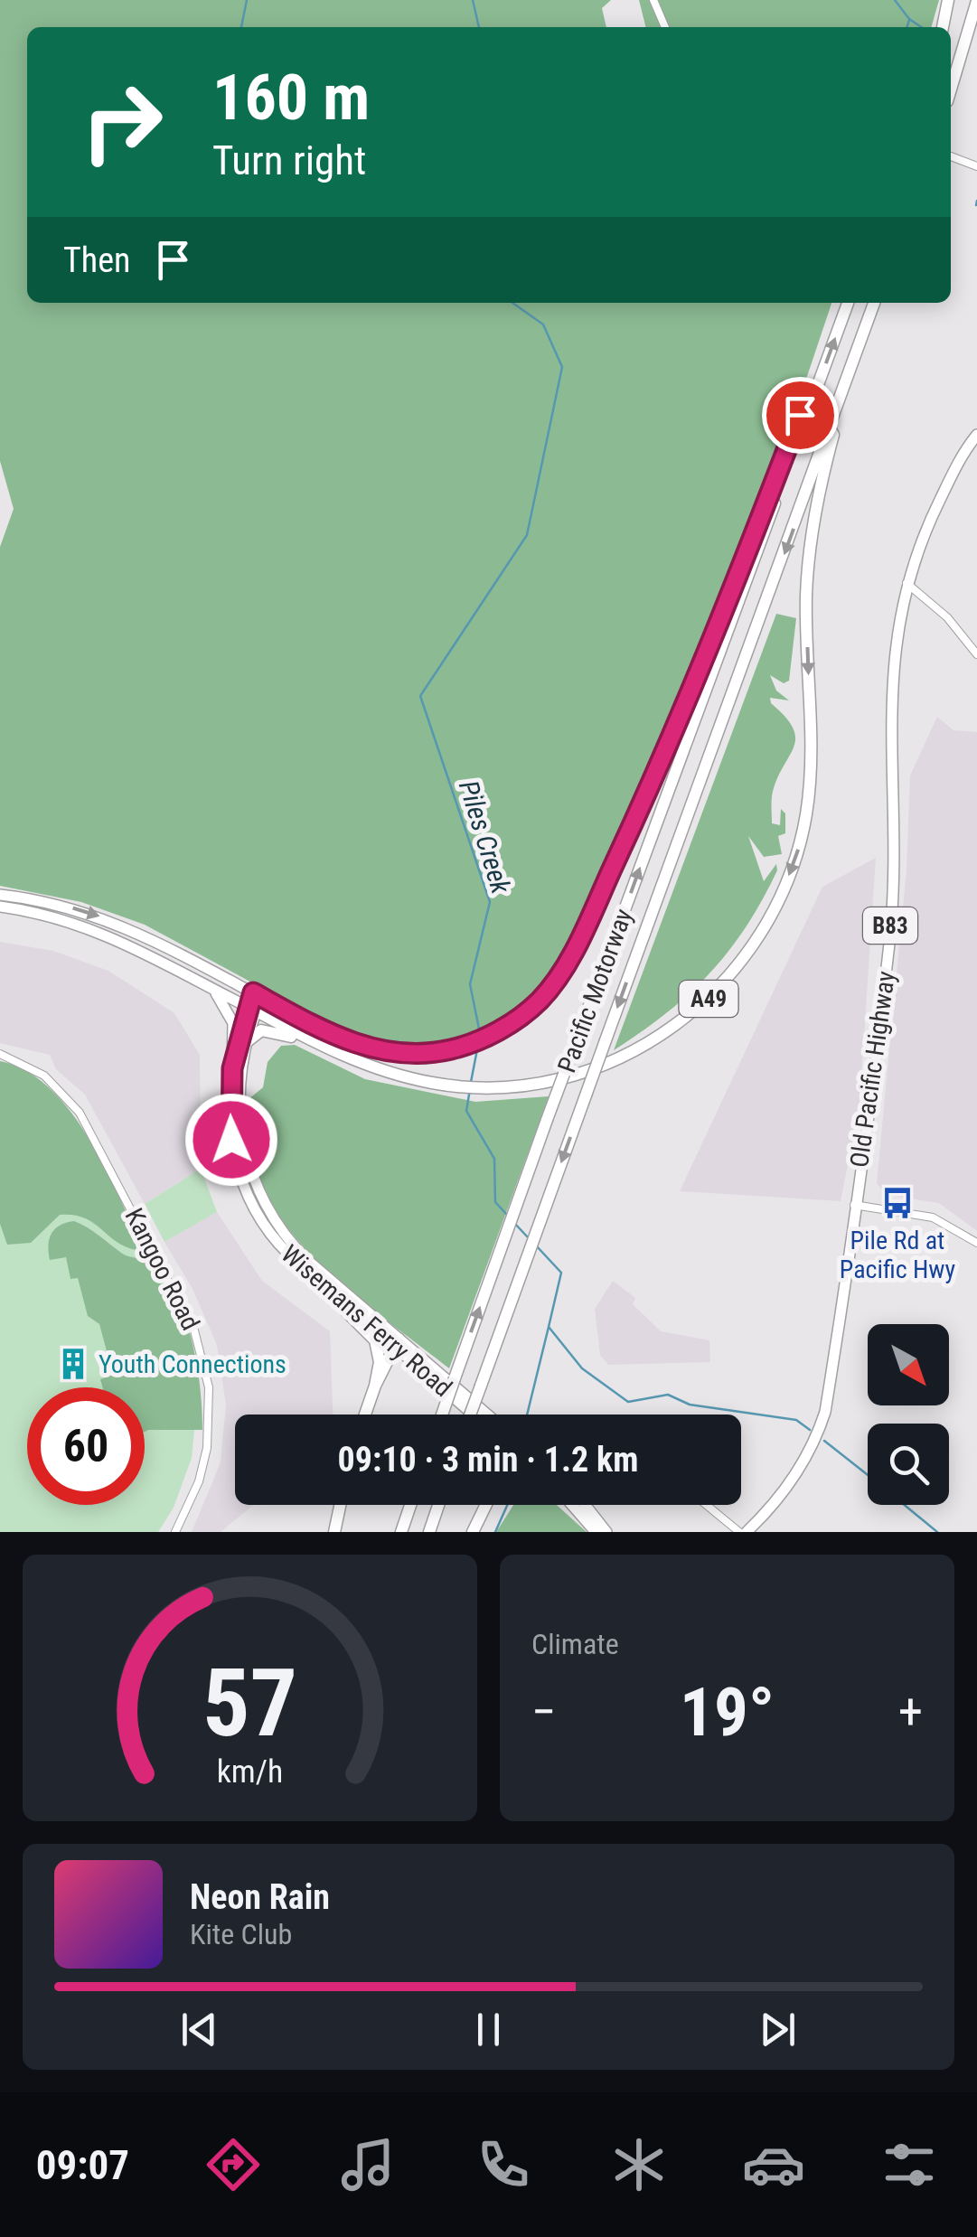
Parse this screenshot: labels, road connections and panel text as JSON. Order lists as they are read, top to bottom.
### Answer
{
  "streets": {
    "highway": ["Pacific Motorway", "A49"],
    "main road": ["B83", "Old Pacific Highway", "Wisemans Ferry Road"],
    "street": ["Kangoo Road"]
  },
  "crossings": [
    ["Pacific Motorway", "A49"],
    ["A49", "Wisemans Ferry Road"]
  ],
  "water": ["Piles Creek"],
  "places": {
    "bus stop": ["Pile Rd at Pacific Hwy"],
    "building": ["Youth Connections"]
  },
  "north": "bottom right",
  "page": {
    "turn": ["160 m", "Turn right"],
    "then": "Then",
    "limit": "60",
    "trip": "09:10 · 3 min · 1.2 km",
    "tile": "Climate",
    "heat": ["−", "19°", "+"],
    "song": ["Neon Rain", "Kite Club"],
    "tabs": "09:07",
    "gauge": ["57", "km/h"]
  }
}
